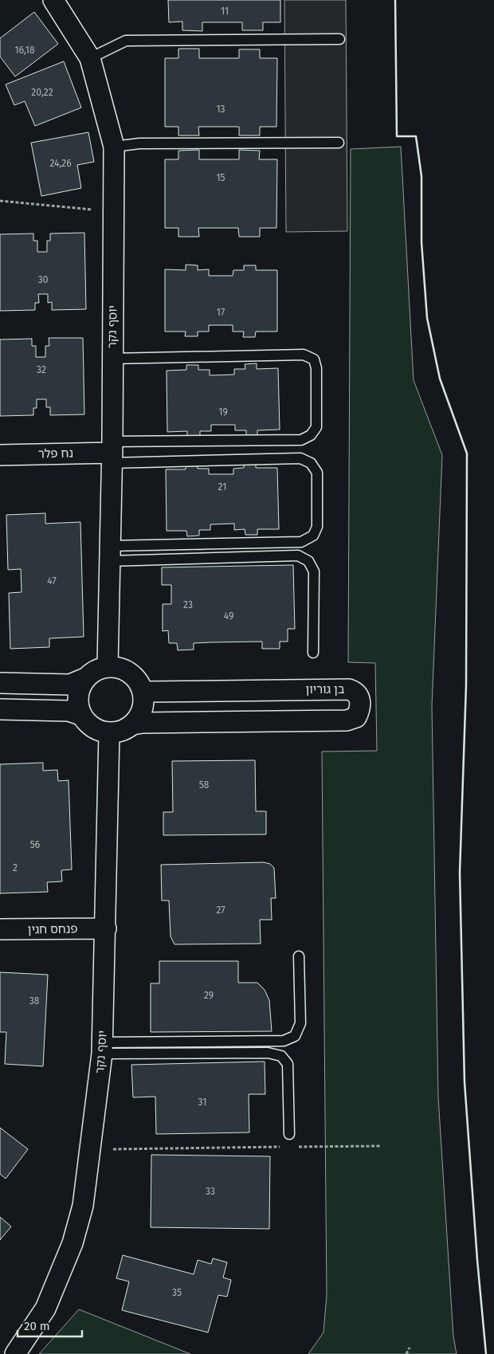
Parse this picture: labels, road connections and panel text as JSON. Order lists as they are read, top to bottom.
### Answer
{
  "streets": {
    "street": [
      "יוסף נקר",
      "נח פלר",
      "בן גוריון",
      "פנחס חגין"
    ]
  },
  "crossings": [
    ["יוסף נקר", "נח פלר"],
    ["יוסף נקר", "בן גוריון"],
    ["יוסף נקר", "פנחס חגין"]
  ],
  "house_numbers": [
    "11",
    "16,18",
    "20,22",
    "13",
    "24,26",
    "15",
    "30",
    "17",
    "32",
    "19",
    "21",
    "47",
    "23",
    "49",
    "58",
    "56",
    "2",
    "27",
    "29",
    "38",
    "31",
    "33",
    "35"
  ],
  "scale_bar": "20 m"
}
